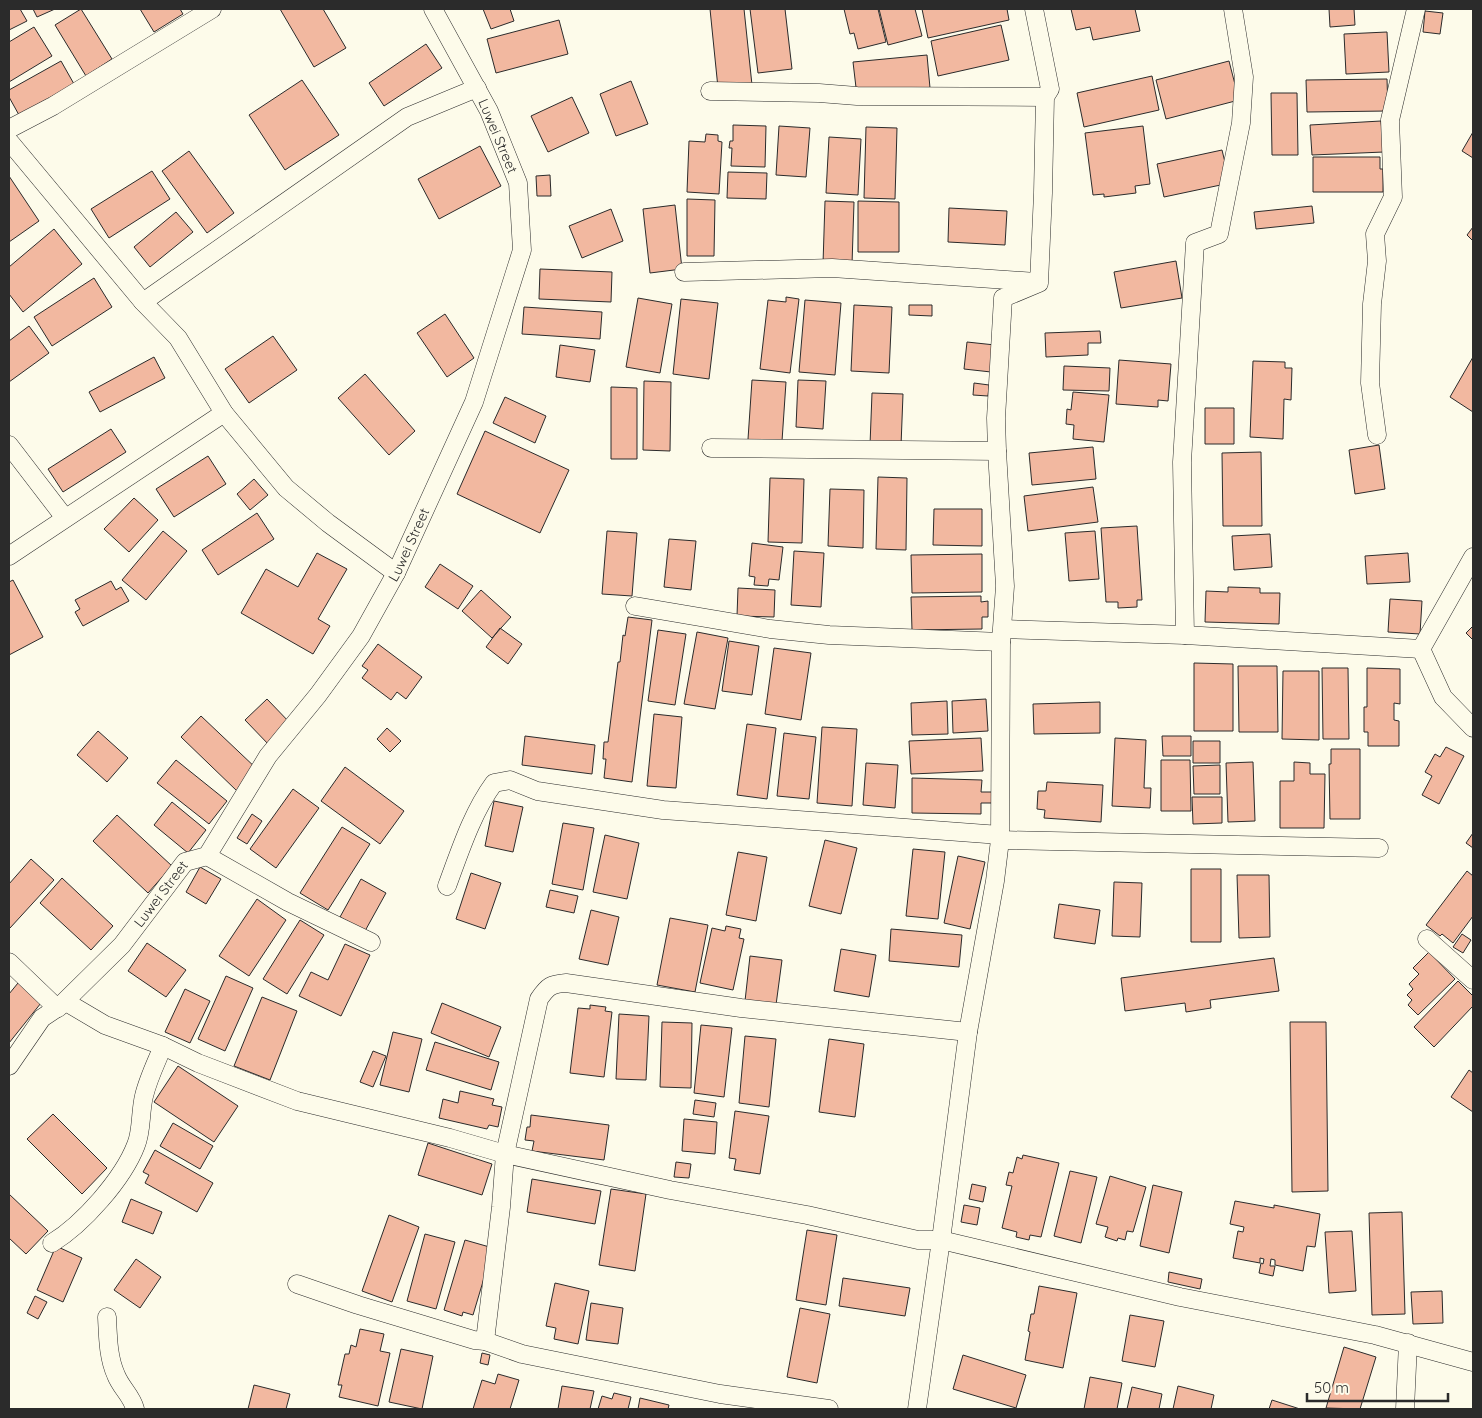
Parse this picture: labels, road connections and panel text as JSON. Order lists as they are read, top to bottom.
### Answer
{
  "streets": {
    "street": ["Luwei Street"]
  },
  "scale_bar": "50 m"
}
